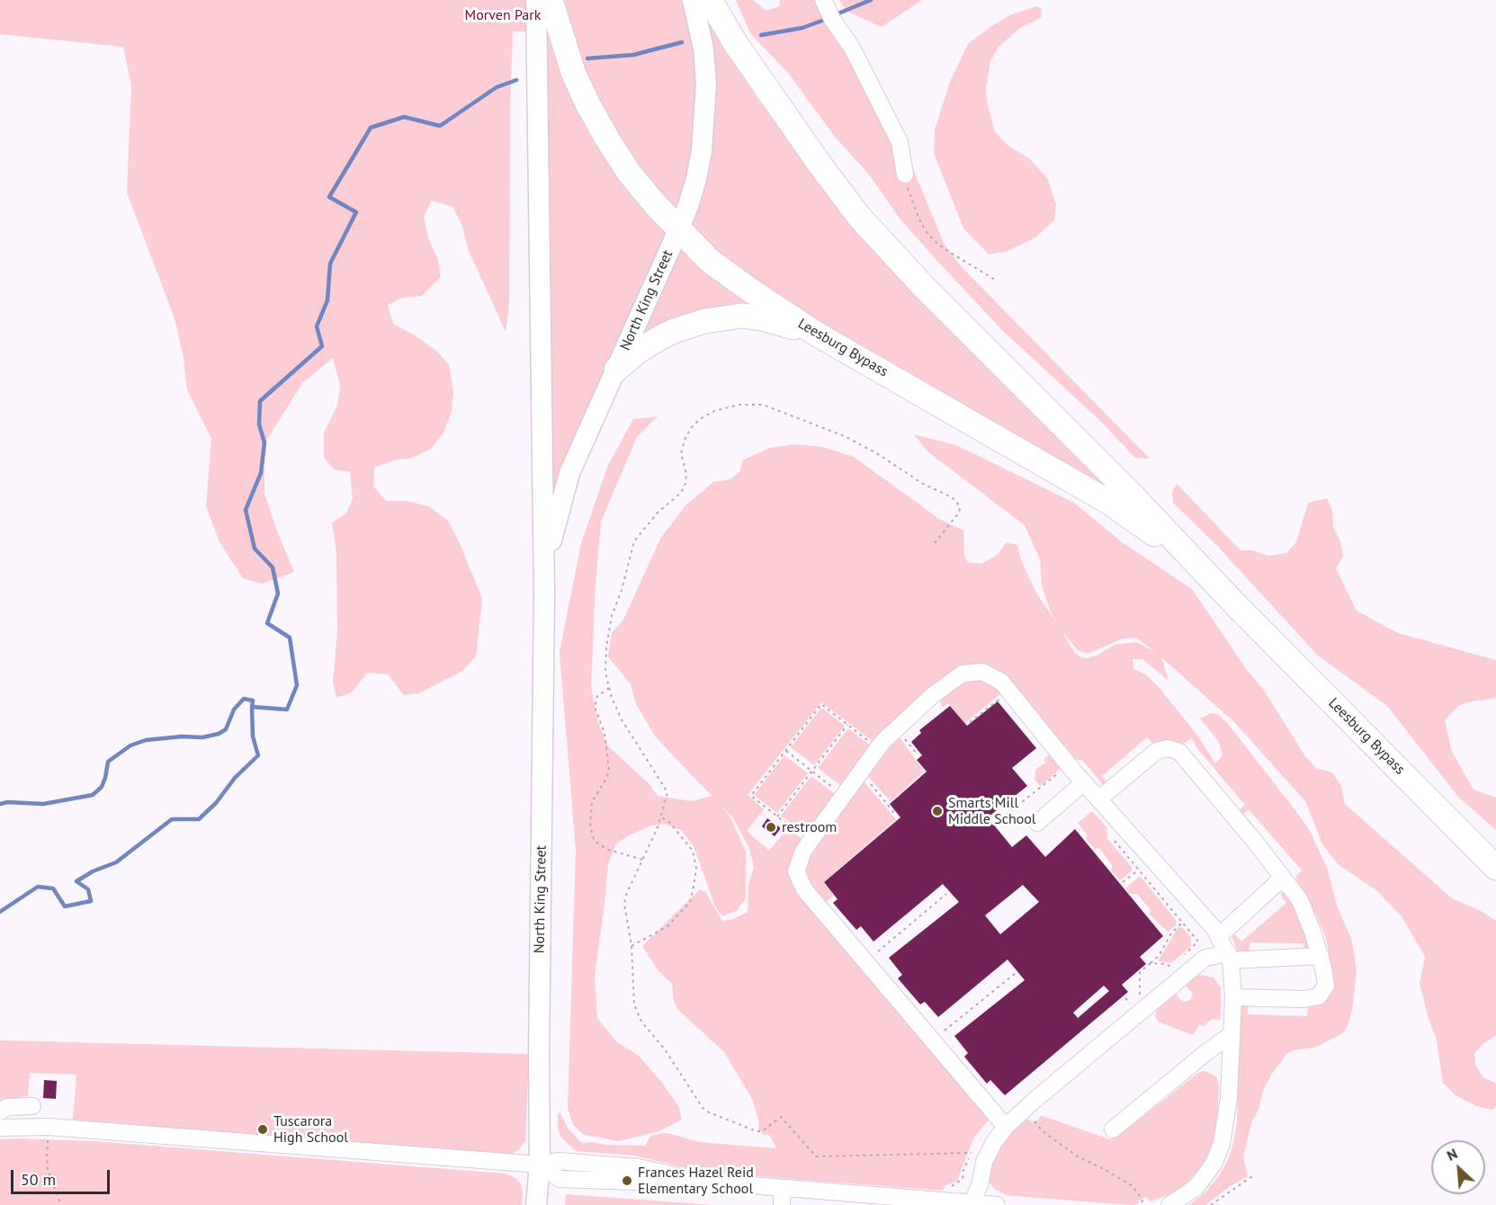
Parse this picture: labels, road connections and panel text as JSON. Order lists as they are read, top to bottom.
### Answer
{
  "streets": {
    "highway": ["Leesburg Bypass"],
    "main road": ["North King Street"]
  },
  "crossings": [
    ["North King Street", "Leesburg Bypass"]
  ],
  "parks": ["Morven Park"],
  "places": [
    "Smarts Mill Middle School",
    "restroom",
    "Tuscarora High School",
    "Frances Hazel Reid Elementary School"
  ],
  "scale_bar": "50 m",
  "north": "top left"
}
